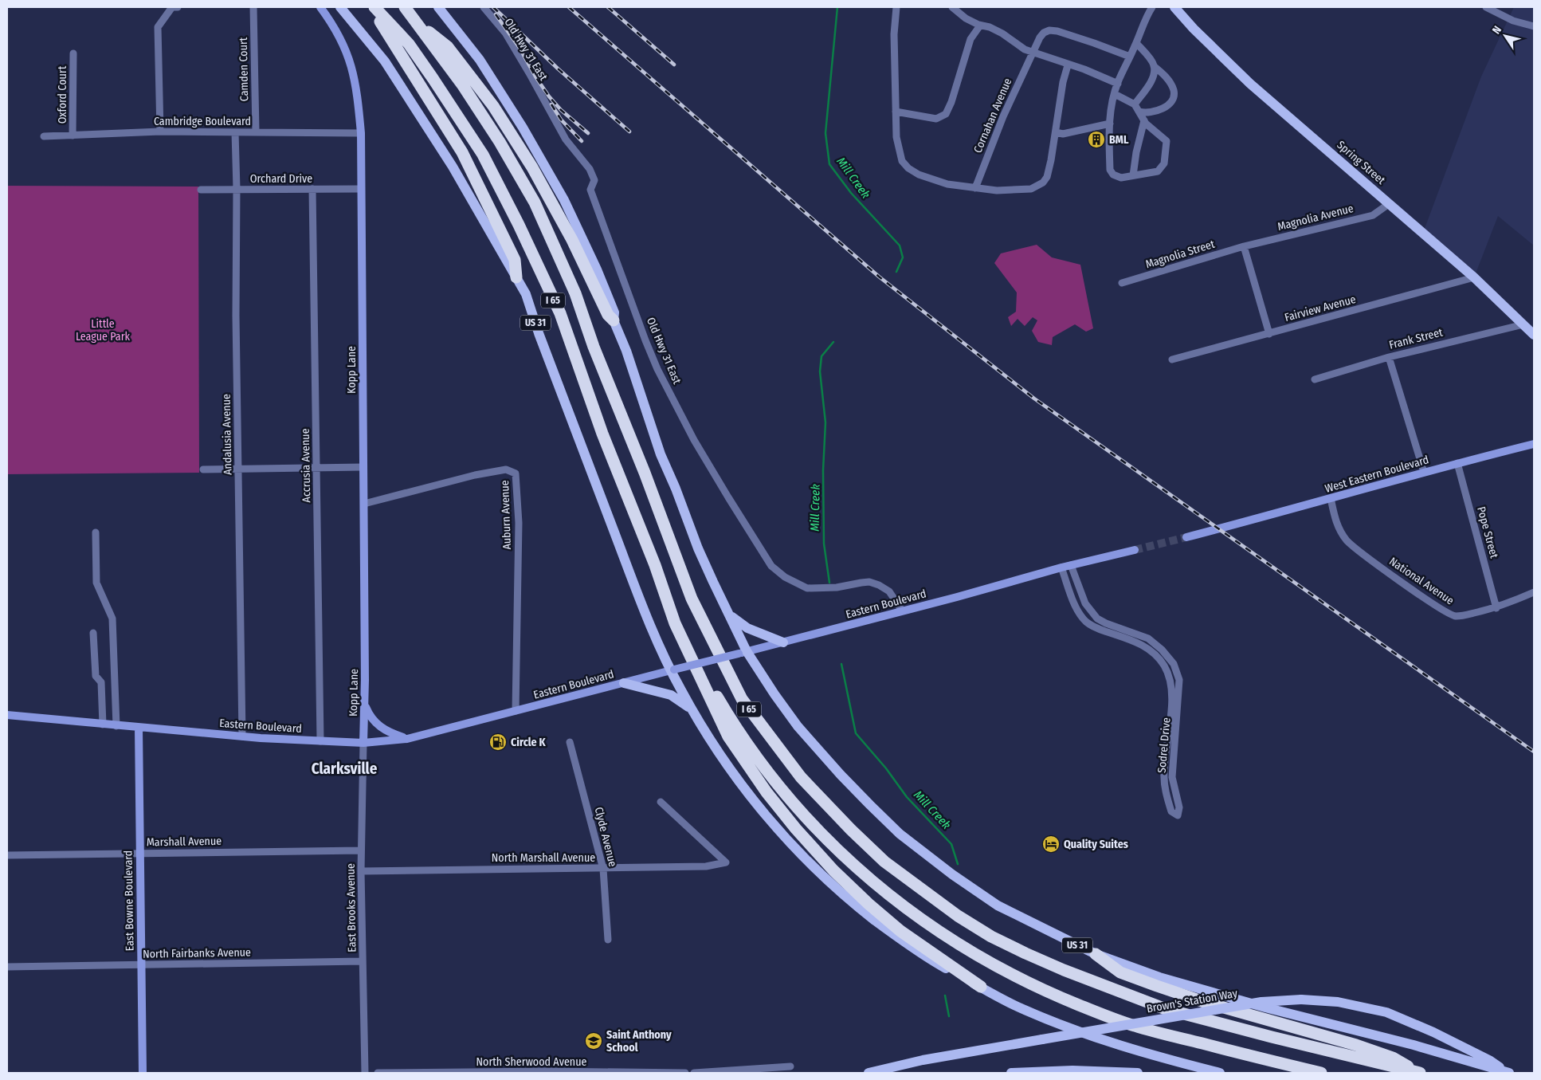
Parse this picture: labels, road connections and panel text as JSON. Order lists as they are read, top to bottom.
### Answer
{
  "streets": {
    "highway": ["I 65"],
    "main road": [
      "Spring Street",
      "US 31",
      "Kopp Lane",
      "West Eastern Boulevard",
      "Eastern Boulevard",
      "East Bowne Boulevard",
      "Brown's Station Way"
    ],
    "street": [
      "Old Hwy 31 East",
      "Camden Court",
      "Oxford Court",
      "Cornahan Avenue",
      "Cambridge Boulevard",
      "Orchard Drive",
      "Magnolia Avenue",
      "Magnolia Street",
      "Fairview Avenue",
      "Frank Street",
      "Andalusia Avenue",
      "Accrusia Avenue",
      "Auburn Avenue",
      "Pope Street",
      "National Avenue",
      "Sodrel Drive",
      "Clyde Avenue",
      "Marshall Avenue",
      "North Marshall Avenue",
      "East Brooks Avenue",
      "North Fairbanks Avenue",
      "North Sherwood Avenue"
    ]
  },
  "crossings": [
    ["Old Hwy 31 East", "Eastern Boulevard"],
    ["Camden Court", "Cambridge Boulevard"],
    ["Oxford Court", "Cambridge Boulevard"],
    ["Cambridge Boulevard", "Kopp Lane"],
    ["Cambridge Boulevard", "Andalusia Avenue"],
    ["Spring Street", "Magnolia Avenue"],
    ["Spring Street", "Fairview Avenue"],
    ["Spring Street", "Frank Street"],
    ["Orchard Drive", "Kopp Lane"],
    ["Orchard Drive", "Andalusia Avenue"],
    ["Orchard Drive", "Accrusia Avenue"],
    ["Magnolia Avenue", "Magnolia Street"],
    ["US 31", "Eastern Boulevard"],
    ["US 31", "Brown's Station Way"],
    ["Kopp Lane", "Auburn Avenue"],
    ["Kopp Lane", "Eastern Boulevard"],
    ["Kopp Lane", "East Brooks Avenue"],
    ["Andalusia Avenue", "Eastern Boulevard"],
    ["Accrusia Avenue", "Eastern Boulevard"],
    ["West Eastern Boulevard", "Pope Street"],
    ["West Eastern Boulevard", "National Avenue"],
    ["Auburn Avenue", "Eastern Boulevard"],
    ["Pope Street", "National Avenue"],
    ["Eastern Boulevard", "Sodrel Drive"],
    ["Eastern Boulevard", "East Bowne Boulevard"],
    ["Eastern Boulevard", "East Brooks Avenue"],
    ["Clyde Avenue", "North Marshall Avenue"],
    ["Marshall Avenue", "East Bowne Boulevard"],
    ["Marshall Avenue", "East Brooks Avenue"],
    ["North Marshall Avenue", "East Brooks Avenue"],
    ["East Bowne Boulevard", "North Fairbanks Avenue"],
    ["East Brooks Avenue", "North Fairbanks Avenue"]
  ],
  "districts": ["Clarksville"],
  "water": ["Mill Creek"],
  "parks": ["Little League Park"],
  "places": {
    "building": ["BML"],
    "fuel station": ["Circle K"],
    "hotel": ["Quality Suites"],
    "school or university": ["Saint Anthony School"]
  },
  "north": "top left"
}
